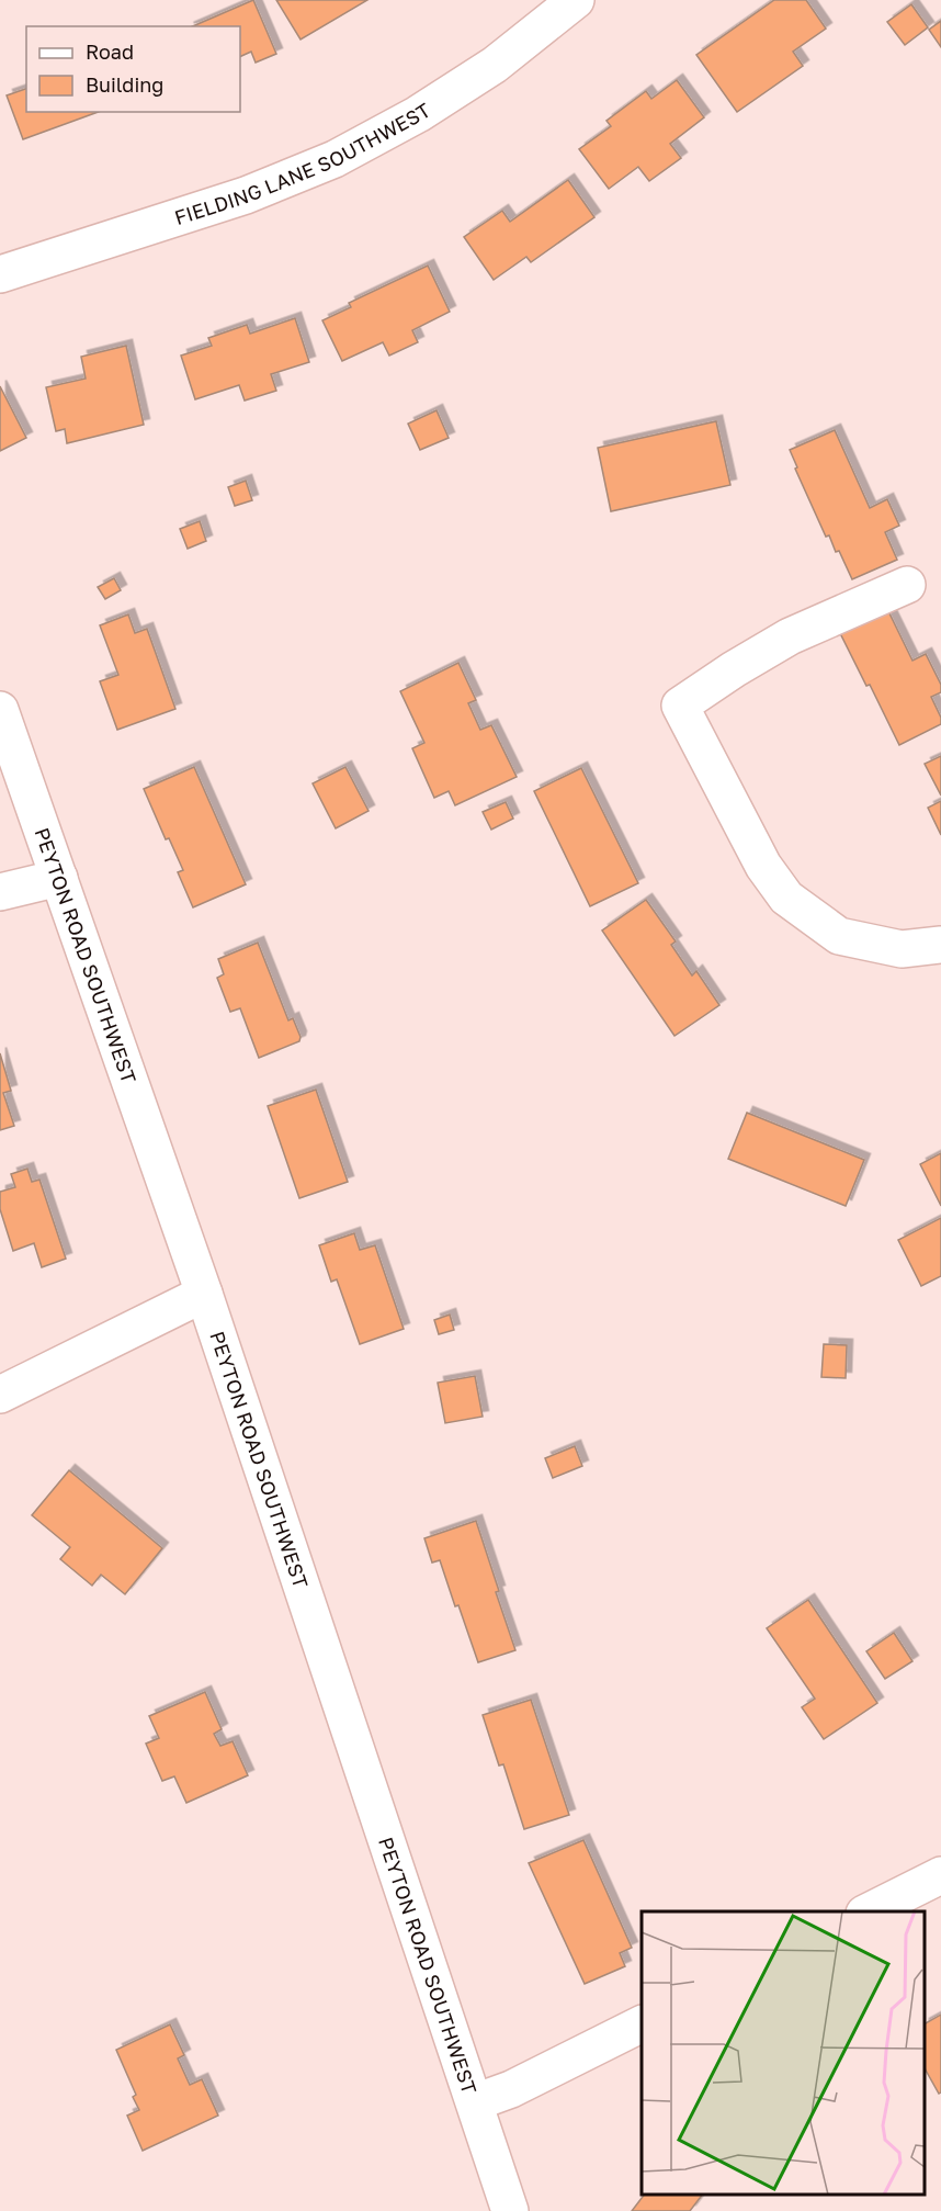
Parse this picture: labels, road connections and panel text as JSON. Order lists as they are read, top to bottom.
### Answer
{
  "streets": {
    "street": ["FIELDING LANE SOUTHWEST", "PEYTON ROAD SOUTHWEST"]
  },
  "legend": ["Road", "Building"]
}
